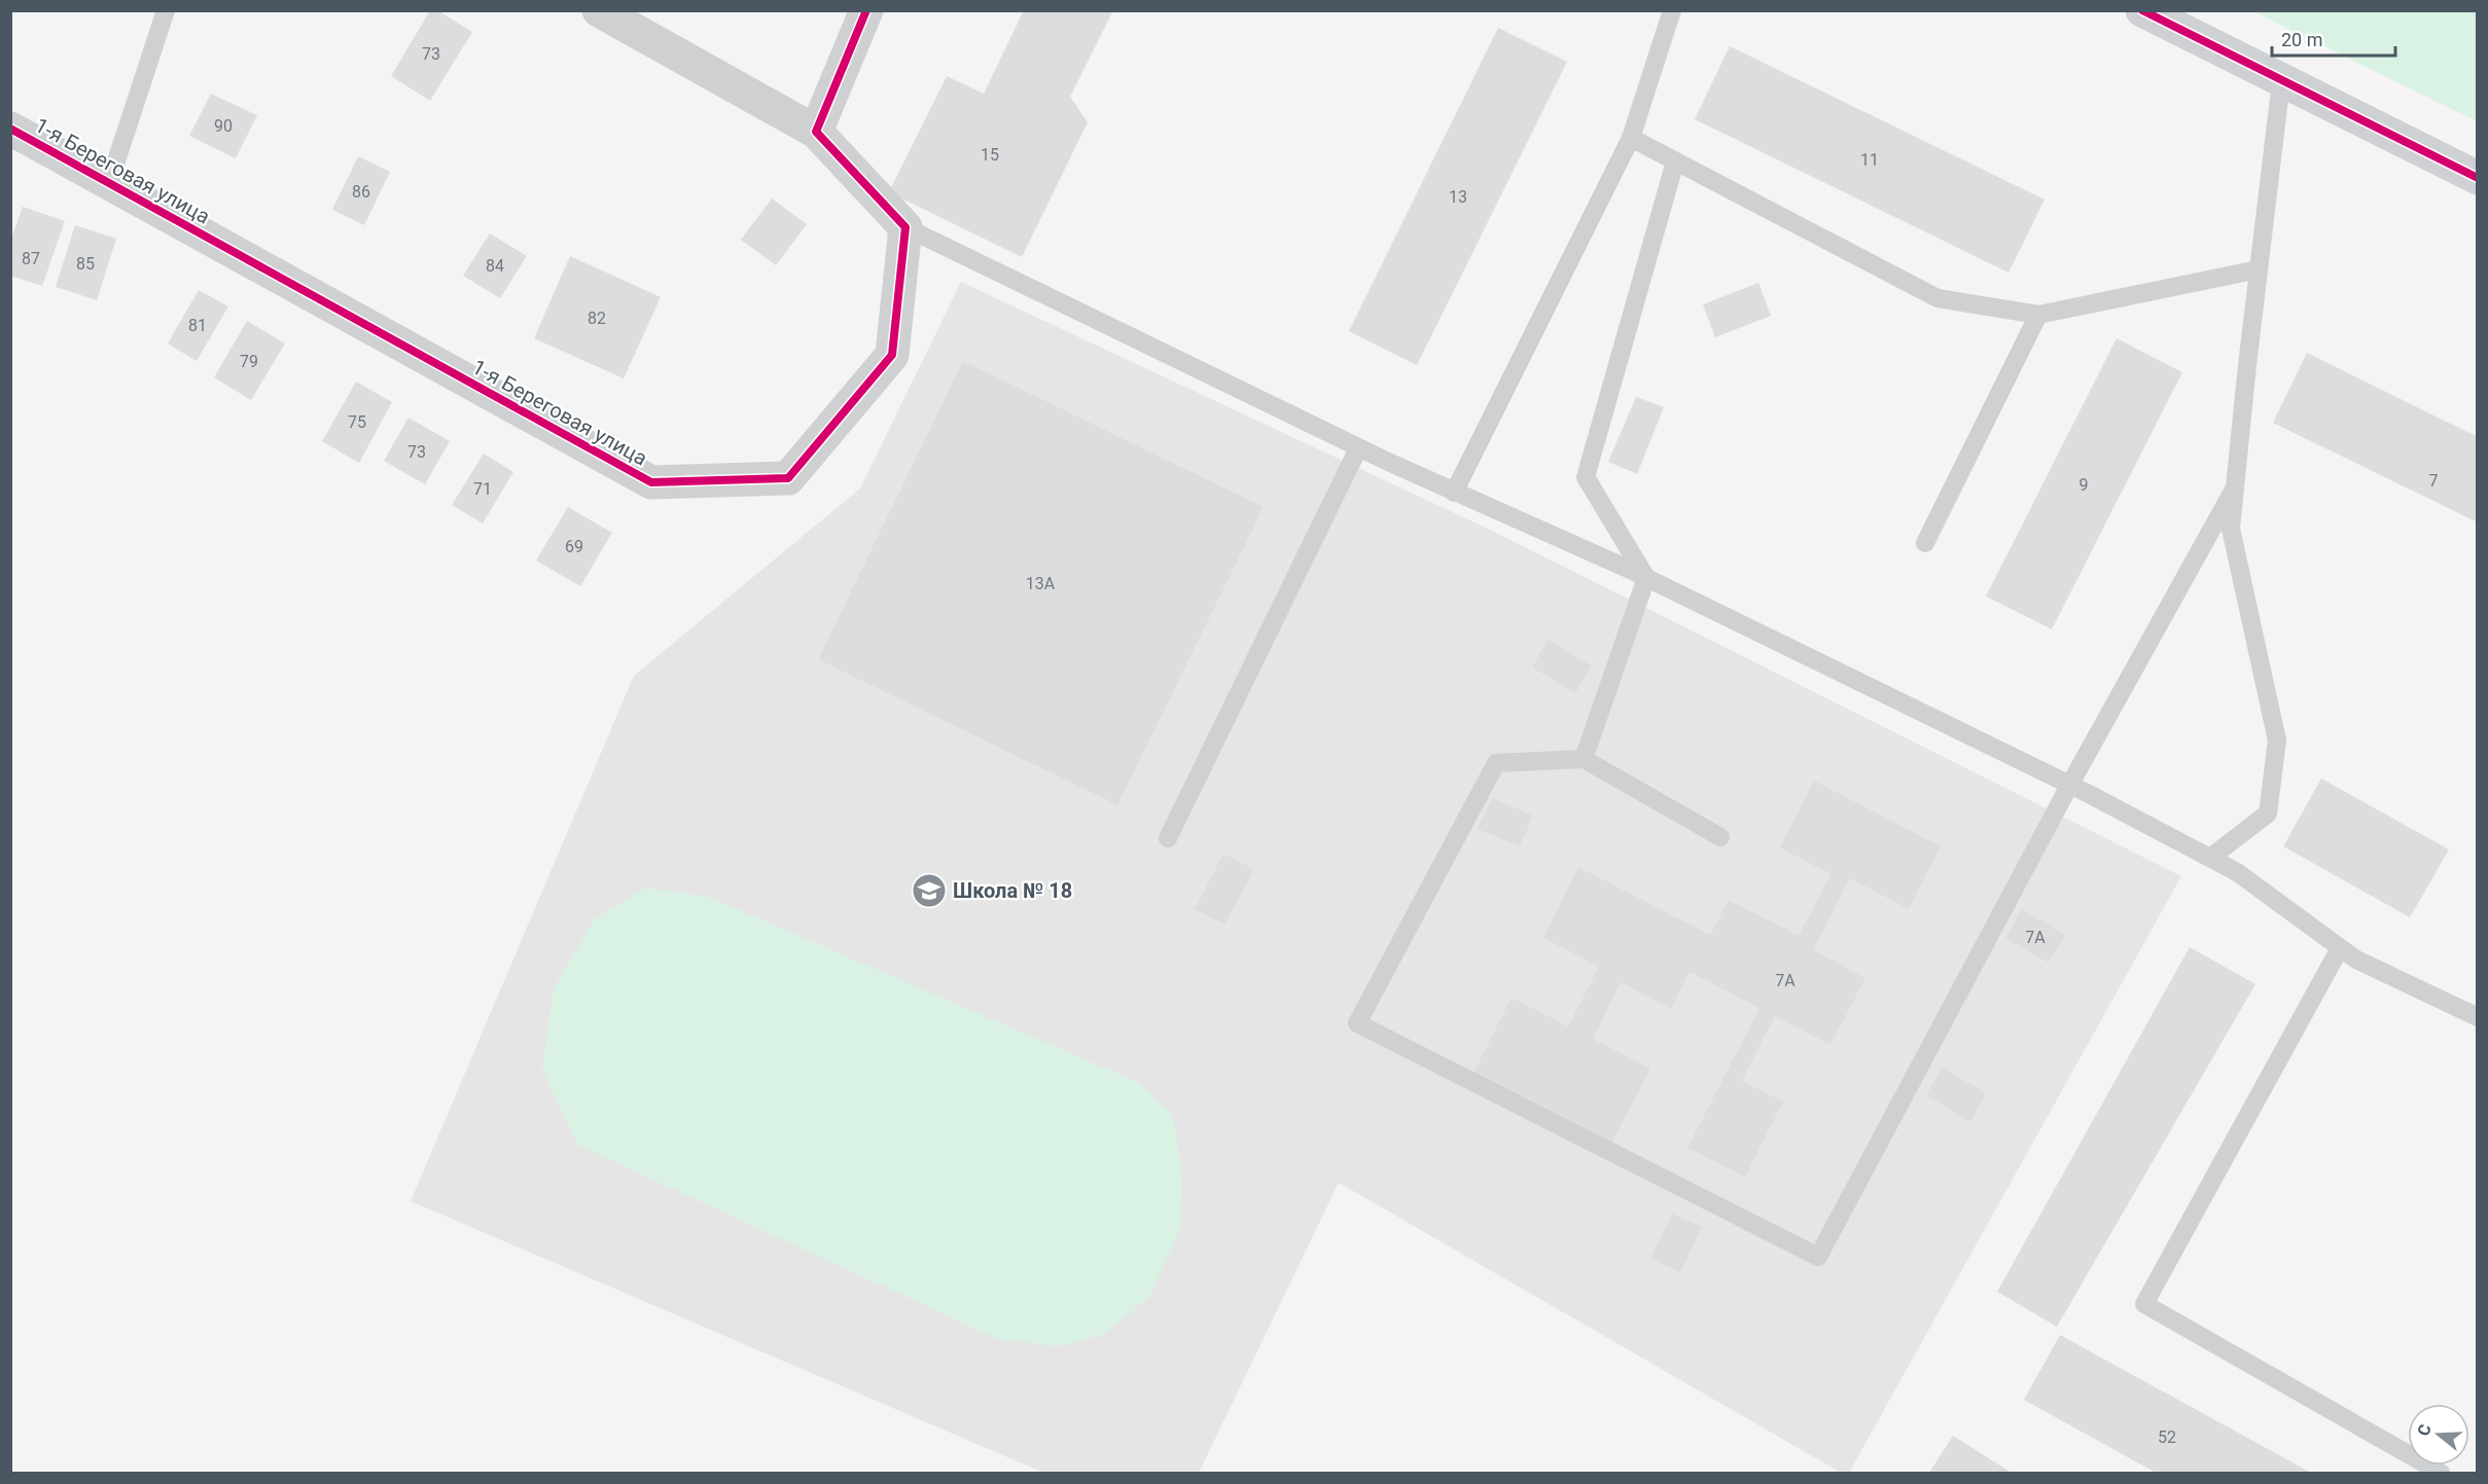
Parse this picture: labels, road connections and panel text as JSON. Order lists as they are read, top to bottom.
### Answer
{
  "streets": {
    "street": ["1-я Береговая улица"]
  },
  "places": {
    "school or university": ["Школа № 18"]
  },
  "house_numbers": [
    "73",
    "90",
    "15",
    "11",
    "86",
    "13",
    "87",
    "85",
    "84",
    "82",
    "81",
    "79",
    "75",
    "73",
    "7",
    "9",
    "71",
    "69",
    "13А",
    "7А",
    "7А",
    "52"
  ],
  "scale_bar": "20 m",
  "north": "left"
}
